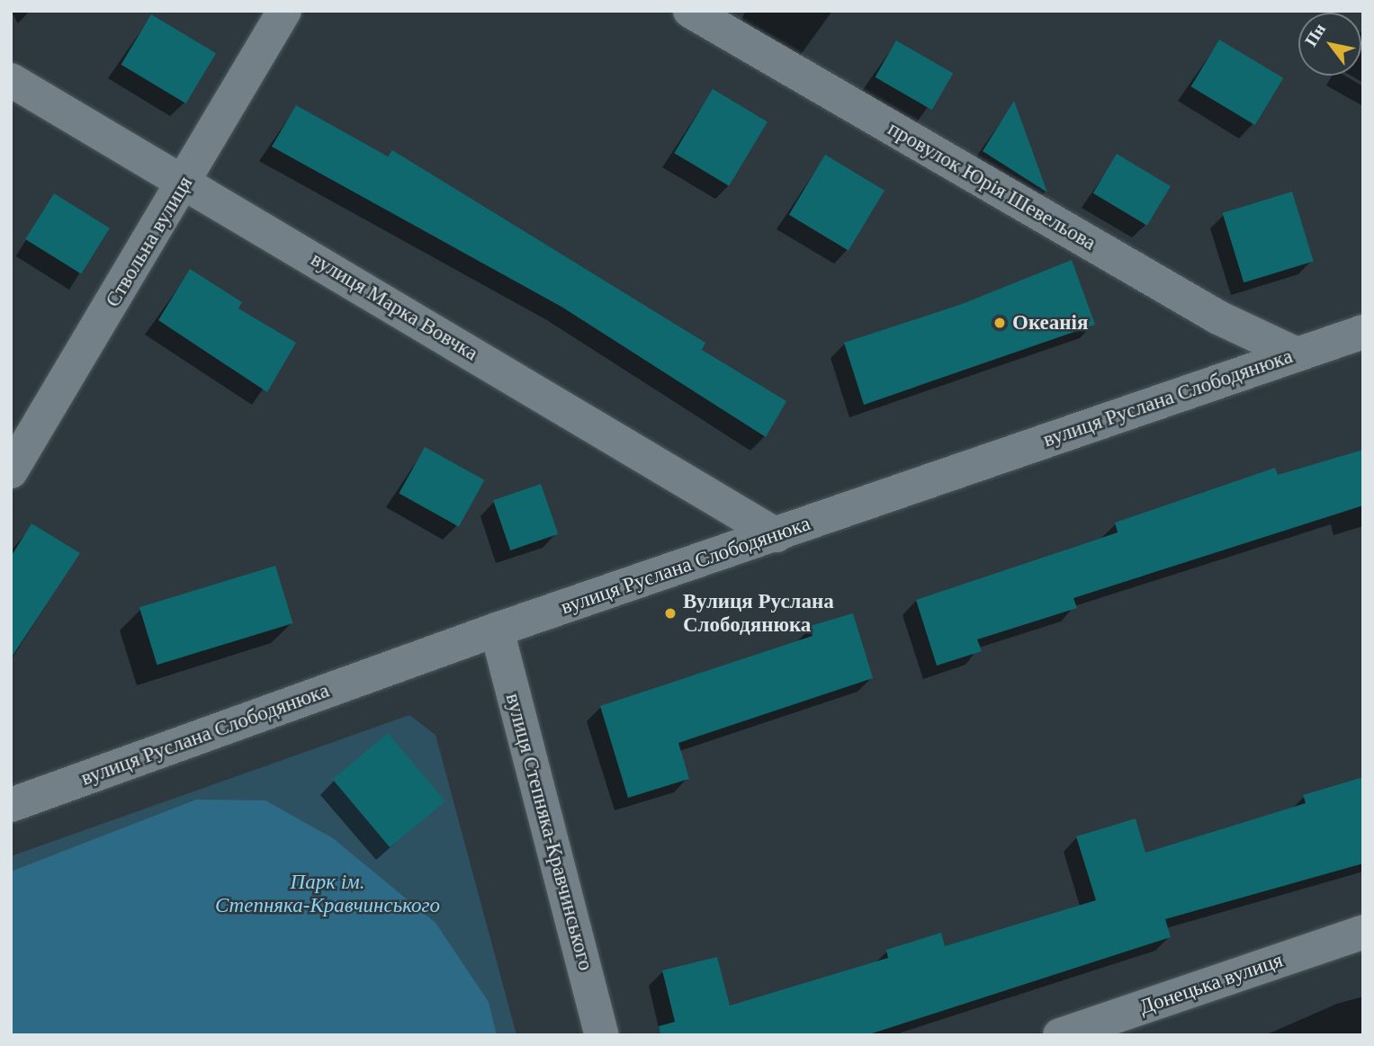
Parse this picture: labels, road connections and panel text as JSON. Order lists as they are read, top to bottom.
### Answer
{
  "streets": {
    "street": [
      "провулок Юрія Шевельова",
      "Ствольна вулиця",
      "вулиця Марка Вовчка",
      "вулиця Руслана Слободянюка",
      "вулиця Степняка-Кравчинського",
      "Донецька вулиця"
    ]
  },
  "crossings": [
    ["провулок Юрія Шевельова", "вулиця Руслана Слободянюка"],
    ["Ствольна вулиця", "вулиця Марка Вовчка"],
    ["вулиця Марка Вовчка", "вулиця Руслана Слободянюка"],
    ["вулиця Руслана Слободянюка", "вулиця Степняка-Кравчинського"]
  ],
  "parks": ["Парк ім. Степняка-Кравчинського"],
  "places": ["Океанія", "Вулиця Руслана Слободянюка"],
  "north": "top left"
}
